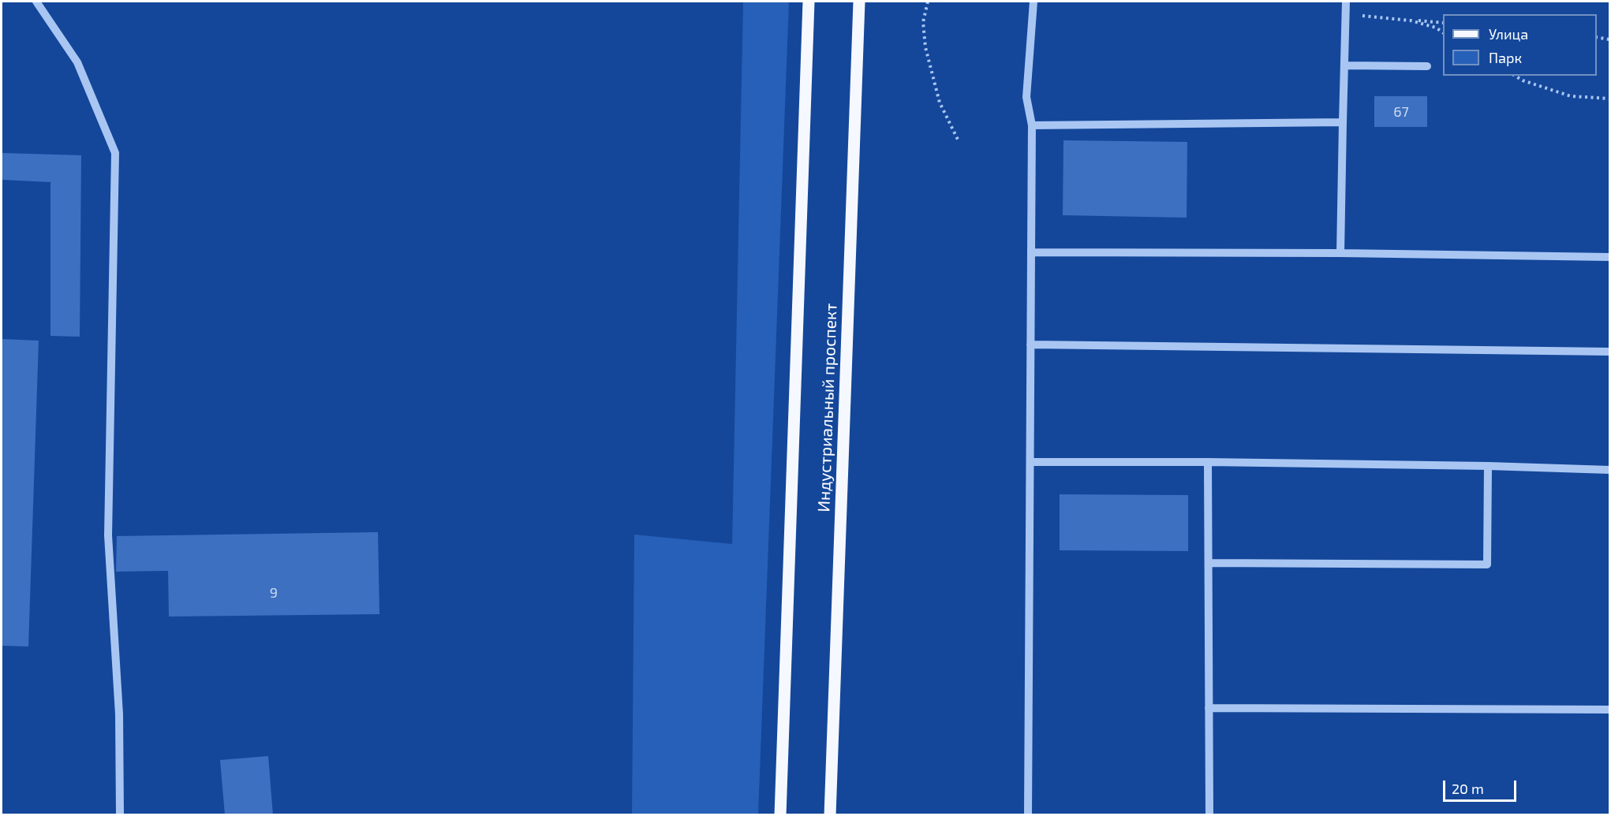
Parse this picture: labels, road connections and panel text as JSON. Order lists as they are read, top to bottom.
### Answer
{
  "streets": {
    "main road": ["Индустриальный проспект"]
  },
  "house_numbers": ["67", "9"],
  "legend": ["Улица", "Парк"],
  "scale_bar": "20 m"
}
